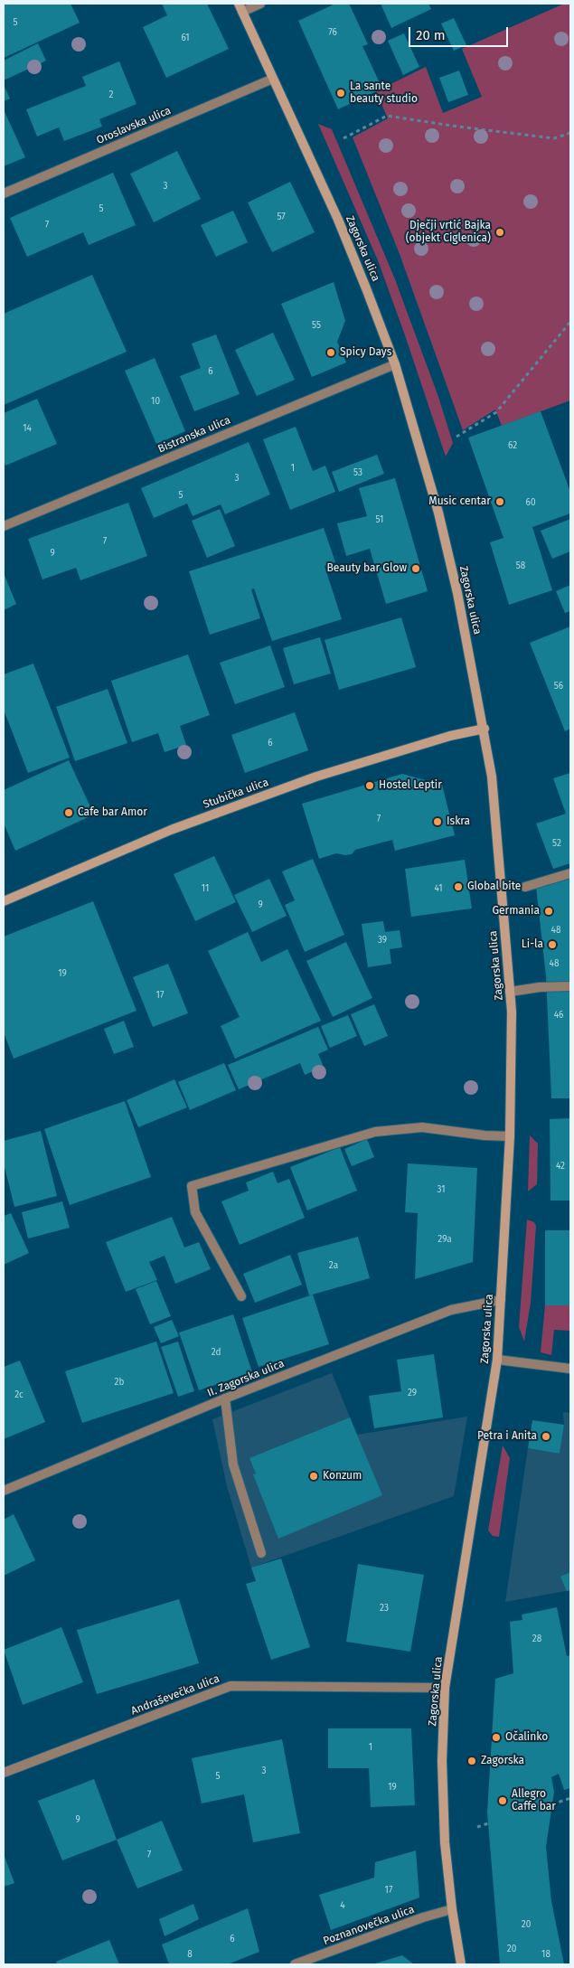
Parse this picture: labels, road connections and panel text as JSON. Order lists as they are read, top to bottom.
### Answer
{
  "streets": {
    "street": [
      "Oroslavska ulica",
      "Zagorska ulica",
      "Bistranska ulica",
      "Stubička ulica",
      "II. Zagorska ulica",
      "Andraševečka ulica",
      "Poznanovečka ulica"
    ]
  },
  "crossings": [
    ["Oroslavska ulica", "Zagorska ulica"],
    ["Zagorska ulica", "Bistranska ulica"],
    ["Zagorska ulica", "Stubička ulica"],
    ["Zagorska ulica", "II. Zagorska ulica"],
    ["Zagorska ulica", "Andraševečka ulica"],
    ["Zagorska ulica", "Poznanovečka ulica"]
  ],
  "places": [
    "La sante beauty studio",
    "Dječji vrtić Bajka (objekt Ciglenica)",
    "Spicy Days",
    "Music centar",
    "Beauty bar Glow",
    "Hostel Leptir",
    "Cafe bar Amor",
    "Iskra",
    "Global bite",
    "Germania",
    "Li-la",
    "Petra i Anita",
    "Konzum",
    "Očalinko",
    "Zagorska",
    "Allegro Caffe bar"
  ],
  "house_numbers": [
    "5",
    "76",
    "61",
    "2",
    "3",
    "5",
    "57",
    "7",
    "55",
    "6",
    "10",
    "14",
    "62",
    "1",
    "53",
    "3",
    "5",
    "60",
    "51",
    "7",
    "9",
    "58",
    "56",
    "6",
    "7",
    "52",
    "11",
    "41",
    "9",
    "48",
    "39",
    "48",
    "19",
    "17",
    "46",
    "42",
    "31",
    "29a",
    "2a",
    "2d",
    "2b",
    "29",
    "2c",
    "23",
    "28",
    "1",
    "3",
    "5",
    "19",
    "9",
    "7",
    "17",
    "4",
    "20",
    "6",
    "20",
    "8",
    "18"
  ],
  "scale_bar": "20 m"
}
